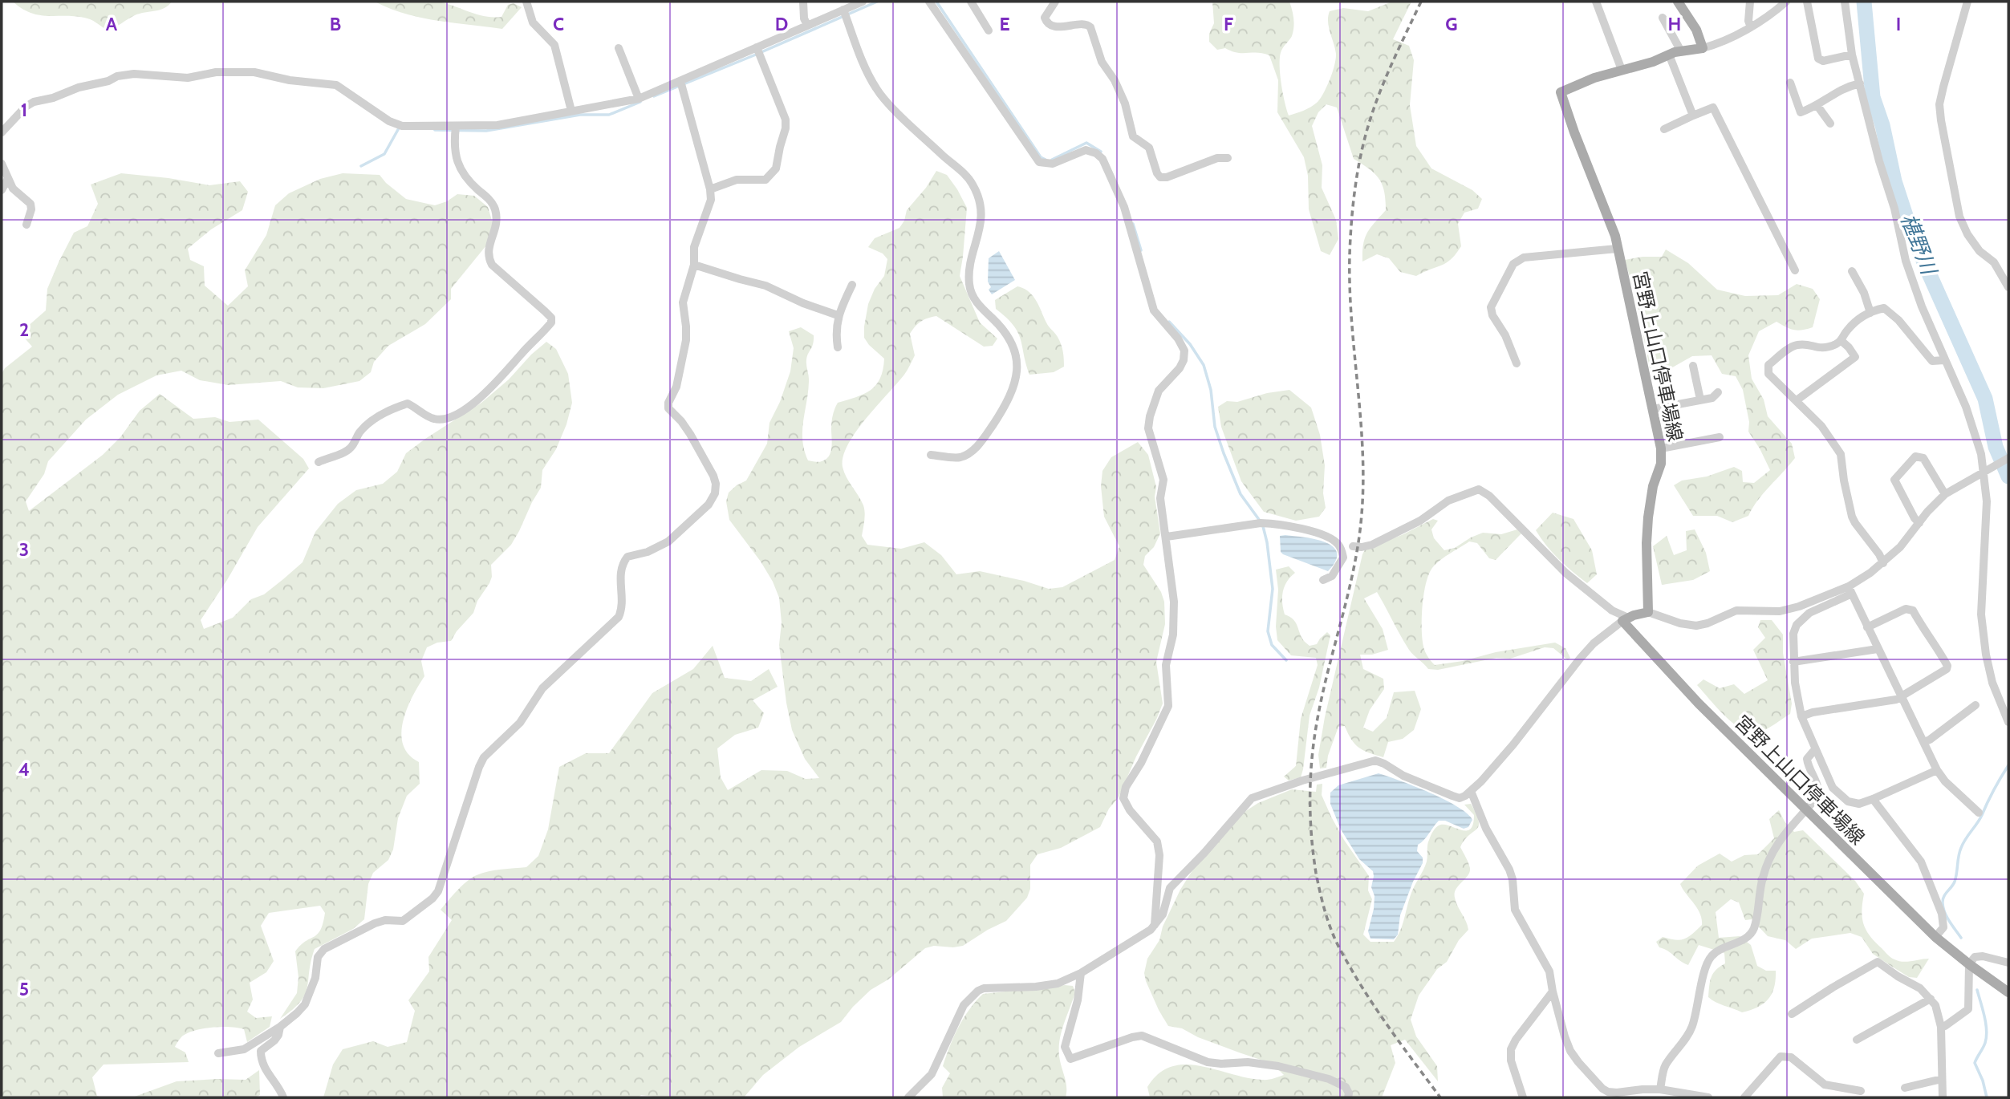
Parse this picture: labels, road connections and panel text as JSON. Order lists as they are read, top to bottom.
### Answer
{
  "streets": {
    "main road": ["宮野上山口停車場線"]
  },
  "water": ["椹野川"],
  "grid": {
    "columns": [
      "A",
      "B",
      "C",
      "D",
      "E",
      "F",
      "G",
      "H",
      "I"
    ],
    "rows": [
      "1",
      "2",
      "3",
      "4",
      "5"
    ]
  }
}
